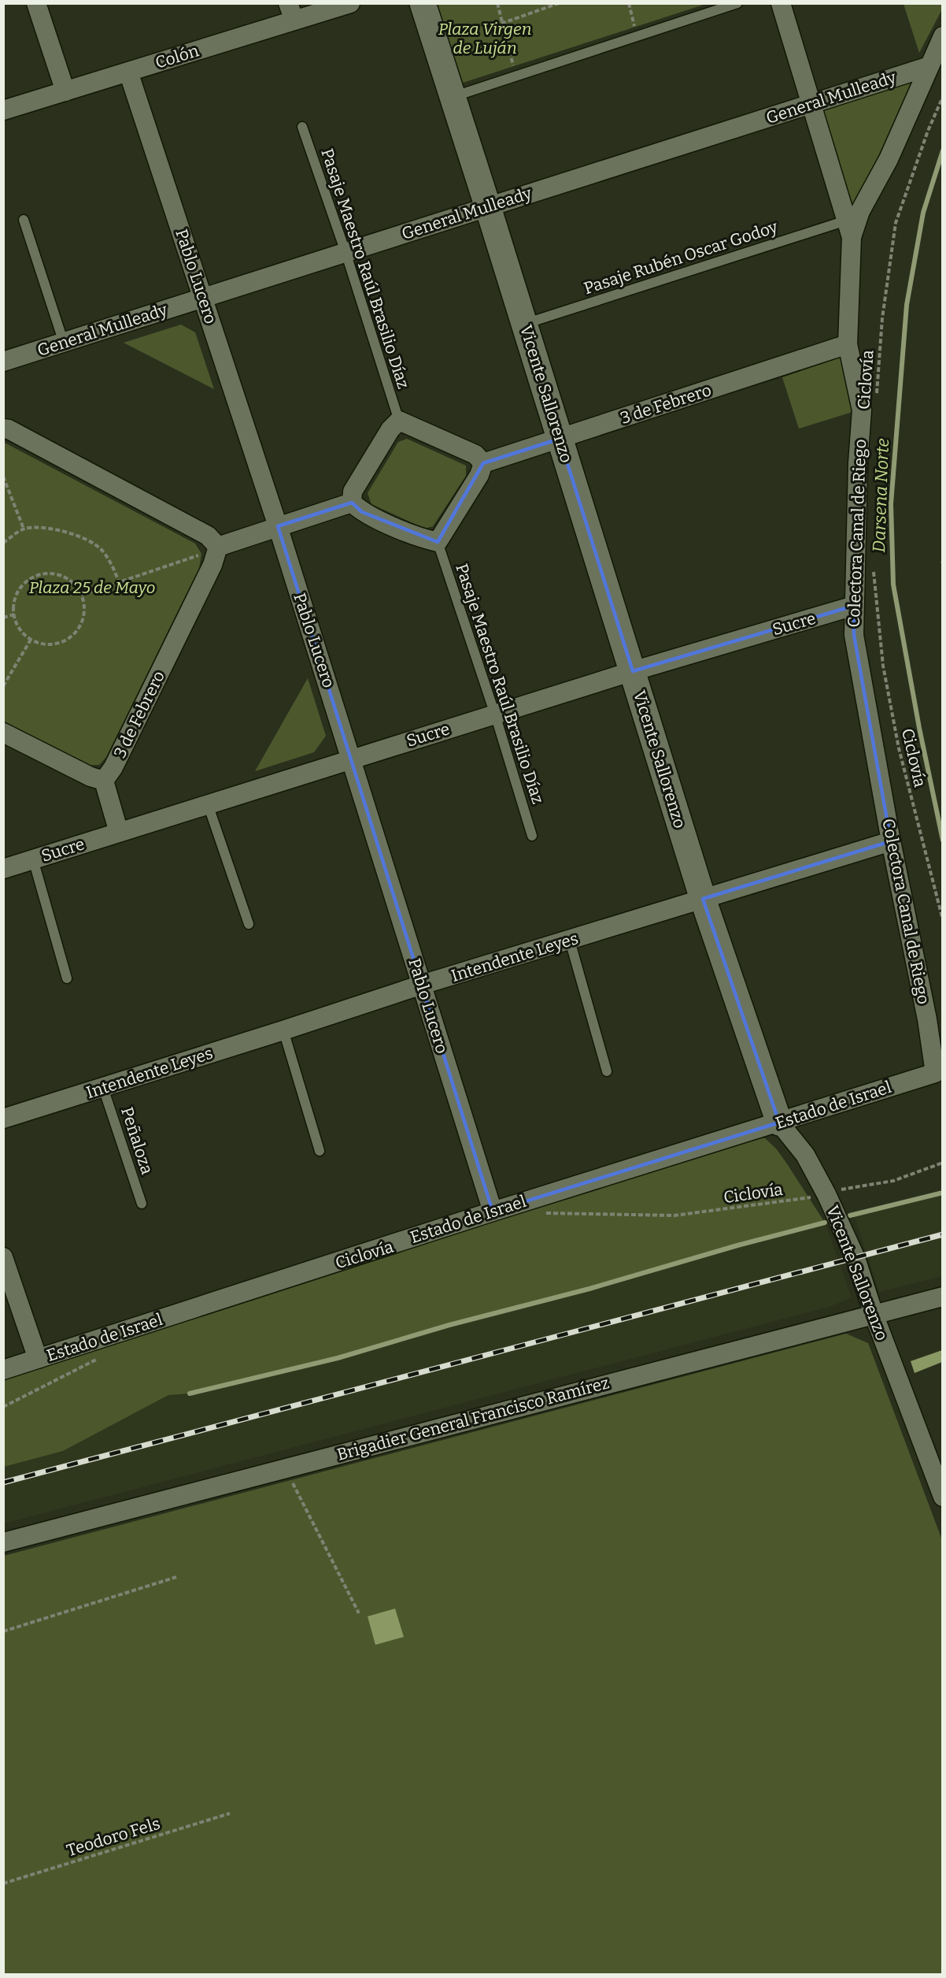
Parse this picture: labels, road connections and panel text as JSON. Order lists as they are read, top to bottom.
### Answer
{
  "streets": {
    "street": [
      "Colón",
      "General Mulleady",
      "Pablo Lucero",
      "Vicente Sallorenzo",
      "3 de Febrero",
      "Colectora Canal de Riego",
      "Sucre",
      "Intendente Leyes",
      "Estado de Israel",
      "Brigadier General Francisco Ramírez"
    ],
    "lane": ["Pasaje Rubén Oscar Godoy", "Pasaje Maestro Raúl Brasilio Díaz", "Peñaloza"],
    "path": ["Ciclovía", "Teodoro Fels"]
  },
  "crossings": [
    ["Colón", "Pablo Lucero"],
    ["General Mulleady", "Pasaje Maestro Raúl Brasilio Díaz"],
    ["General Mulleady", "Pablo Lucero"],
    ["General Mulleady", "Vicente Sallorenzo"],
    ["General Mulleady", "Colectora Canal de Riego"],
    ["Pasaje Rubén Oscar Godoy", "Vicente Sallorenzo"],
    ["Pasaje Rubén Oscar Godoy", "Colectora Canal de Riego"],
    ["Pasaje Maestro Raúl Brasilio Díaz", "Sucre"],
    ["Pablo Lucero", "Sucre"],
    ["Pablo Lucero", "Intendente Leyes"],
    ["Pablo Lucero", "Estado de Israel"],
    ["Ciclovía", "Vicente Sallorenzo"],
    ["Vicente Sallorenzo", "3 de Febrero"],
    ["Vicente Sallorenzo", "Sucre"],
    ["Vicente Sallorenzo", "Intendente Leyes"],
    ["Vicente Sallorenzo", "Estado de Israel"],
    ["Vicente Sallorenzo", "Brigadier General Francisco Ramírez"],
    ["3 de Febrero", "Colectora Canal de Riego"],
    ["Colectora Canal de Riego", "Sucre"],
    ["Colectora Canal de Riego", "Intendente Leyes"],
    ["Colectora Canal de Riego", "Estado de Israel"],
    ["Intendente Leyes", "Peñaloza"]
  ],
  "water": ["Darsena Norte"],
  "parks": ["Plaza Virgen de Luján", "Plaza 25 de Mayo"]
}
